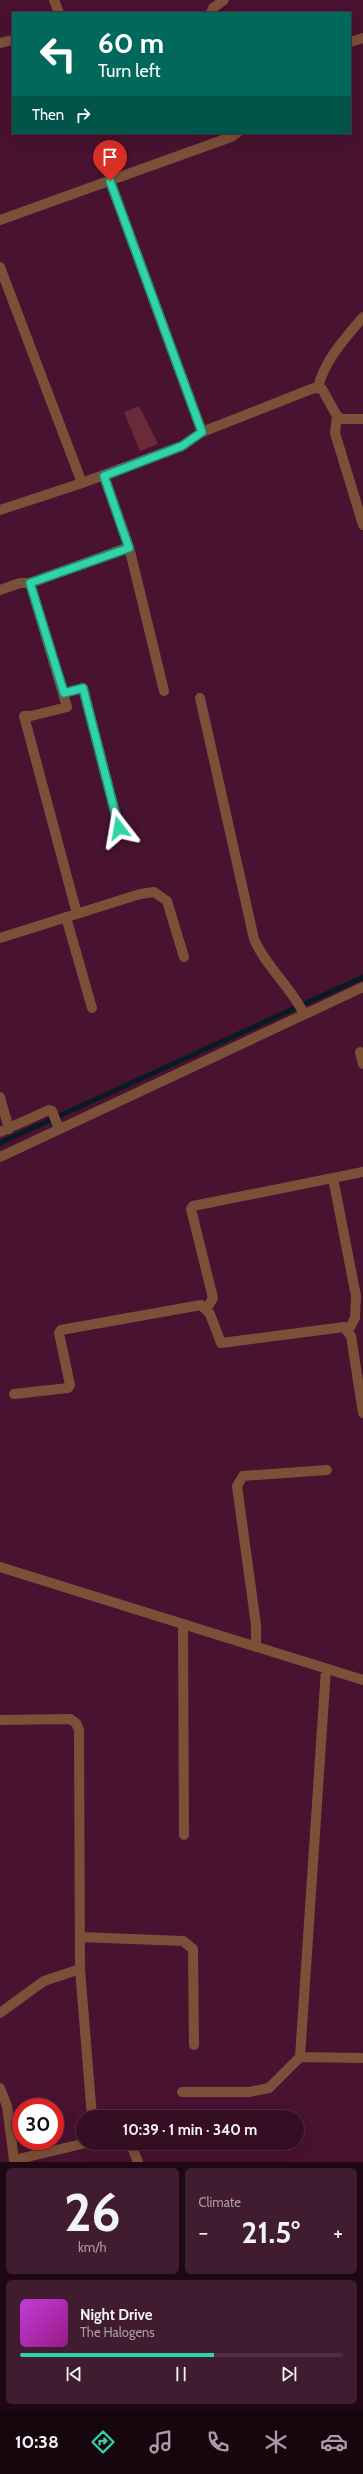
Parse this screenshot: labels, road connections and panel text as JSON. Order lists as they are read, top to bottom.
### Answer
{
  "page": {
    "turn": ["60 m", "Turn left"],
    "then": "Then",
    "limit": "30",
    "trip": "10:39 · 1 min · 340 m",
    "tile": [
      ["26", "km/h"],
      "Climate"
    ],
    "heat": ["−", "21.5°", "+"],
    "song": ["Night Drive", "The Halogens"],
    "tabs": "10:38"
  }
}
